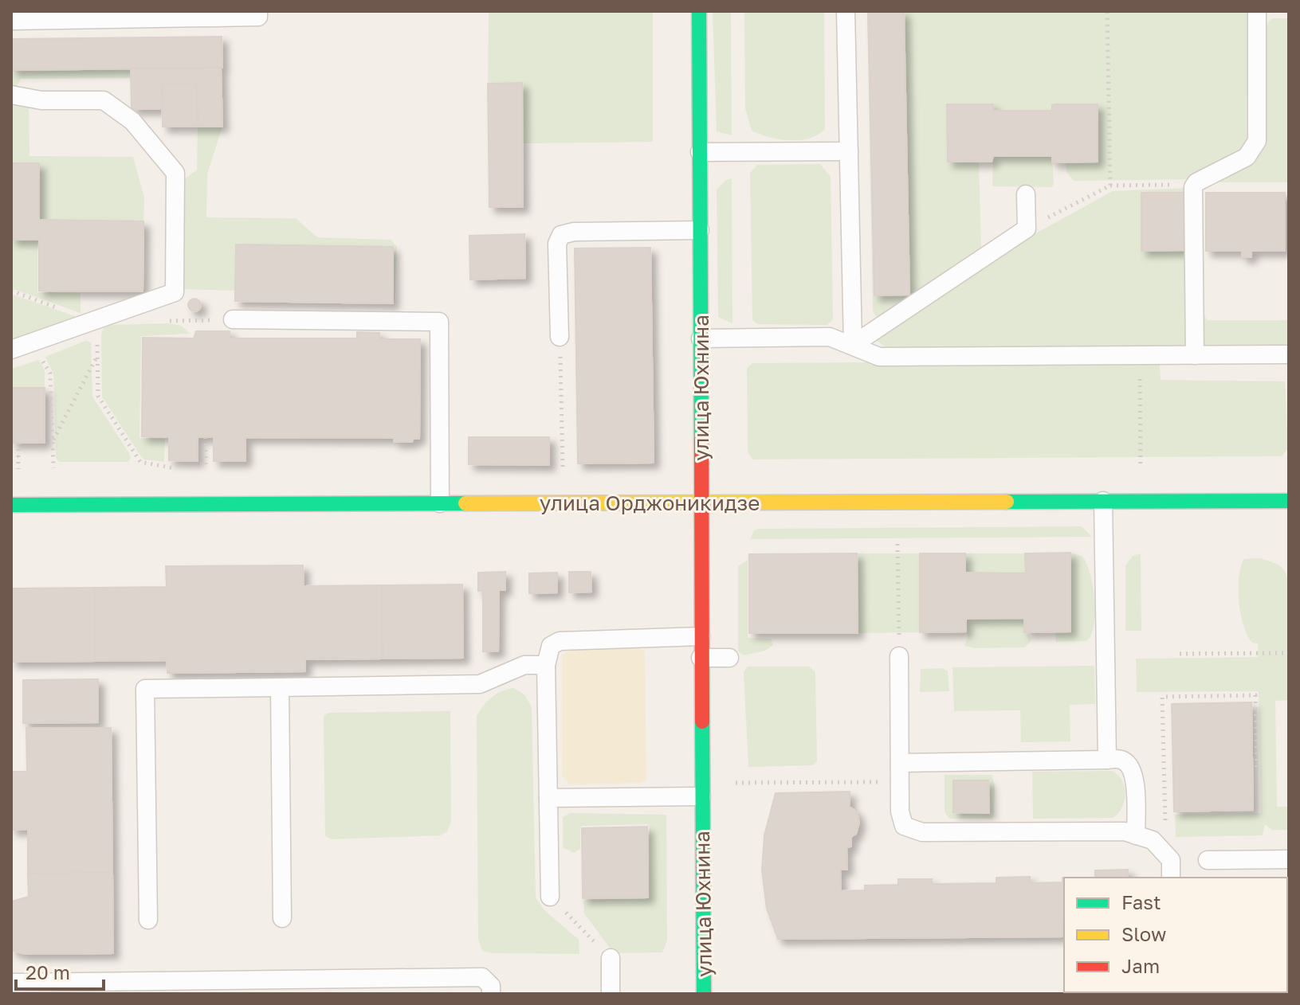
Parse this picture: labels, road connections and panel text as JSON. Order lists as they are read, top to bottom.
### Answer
{
  "streets": {
    "main road": ["улица Юхнина", "улица Орджоникидзе"]
  },
  "crossings": [
    ["улица Юхнина", "улица Орджоникидзе"]
  ],
  "legend": ["Fast", "Slow", "Jam"],
  "scale_bar": "20 m"
}
